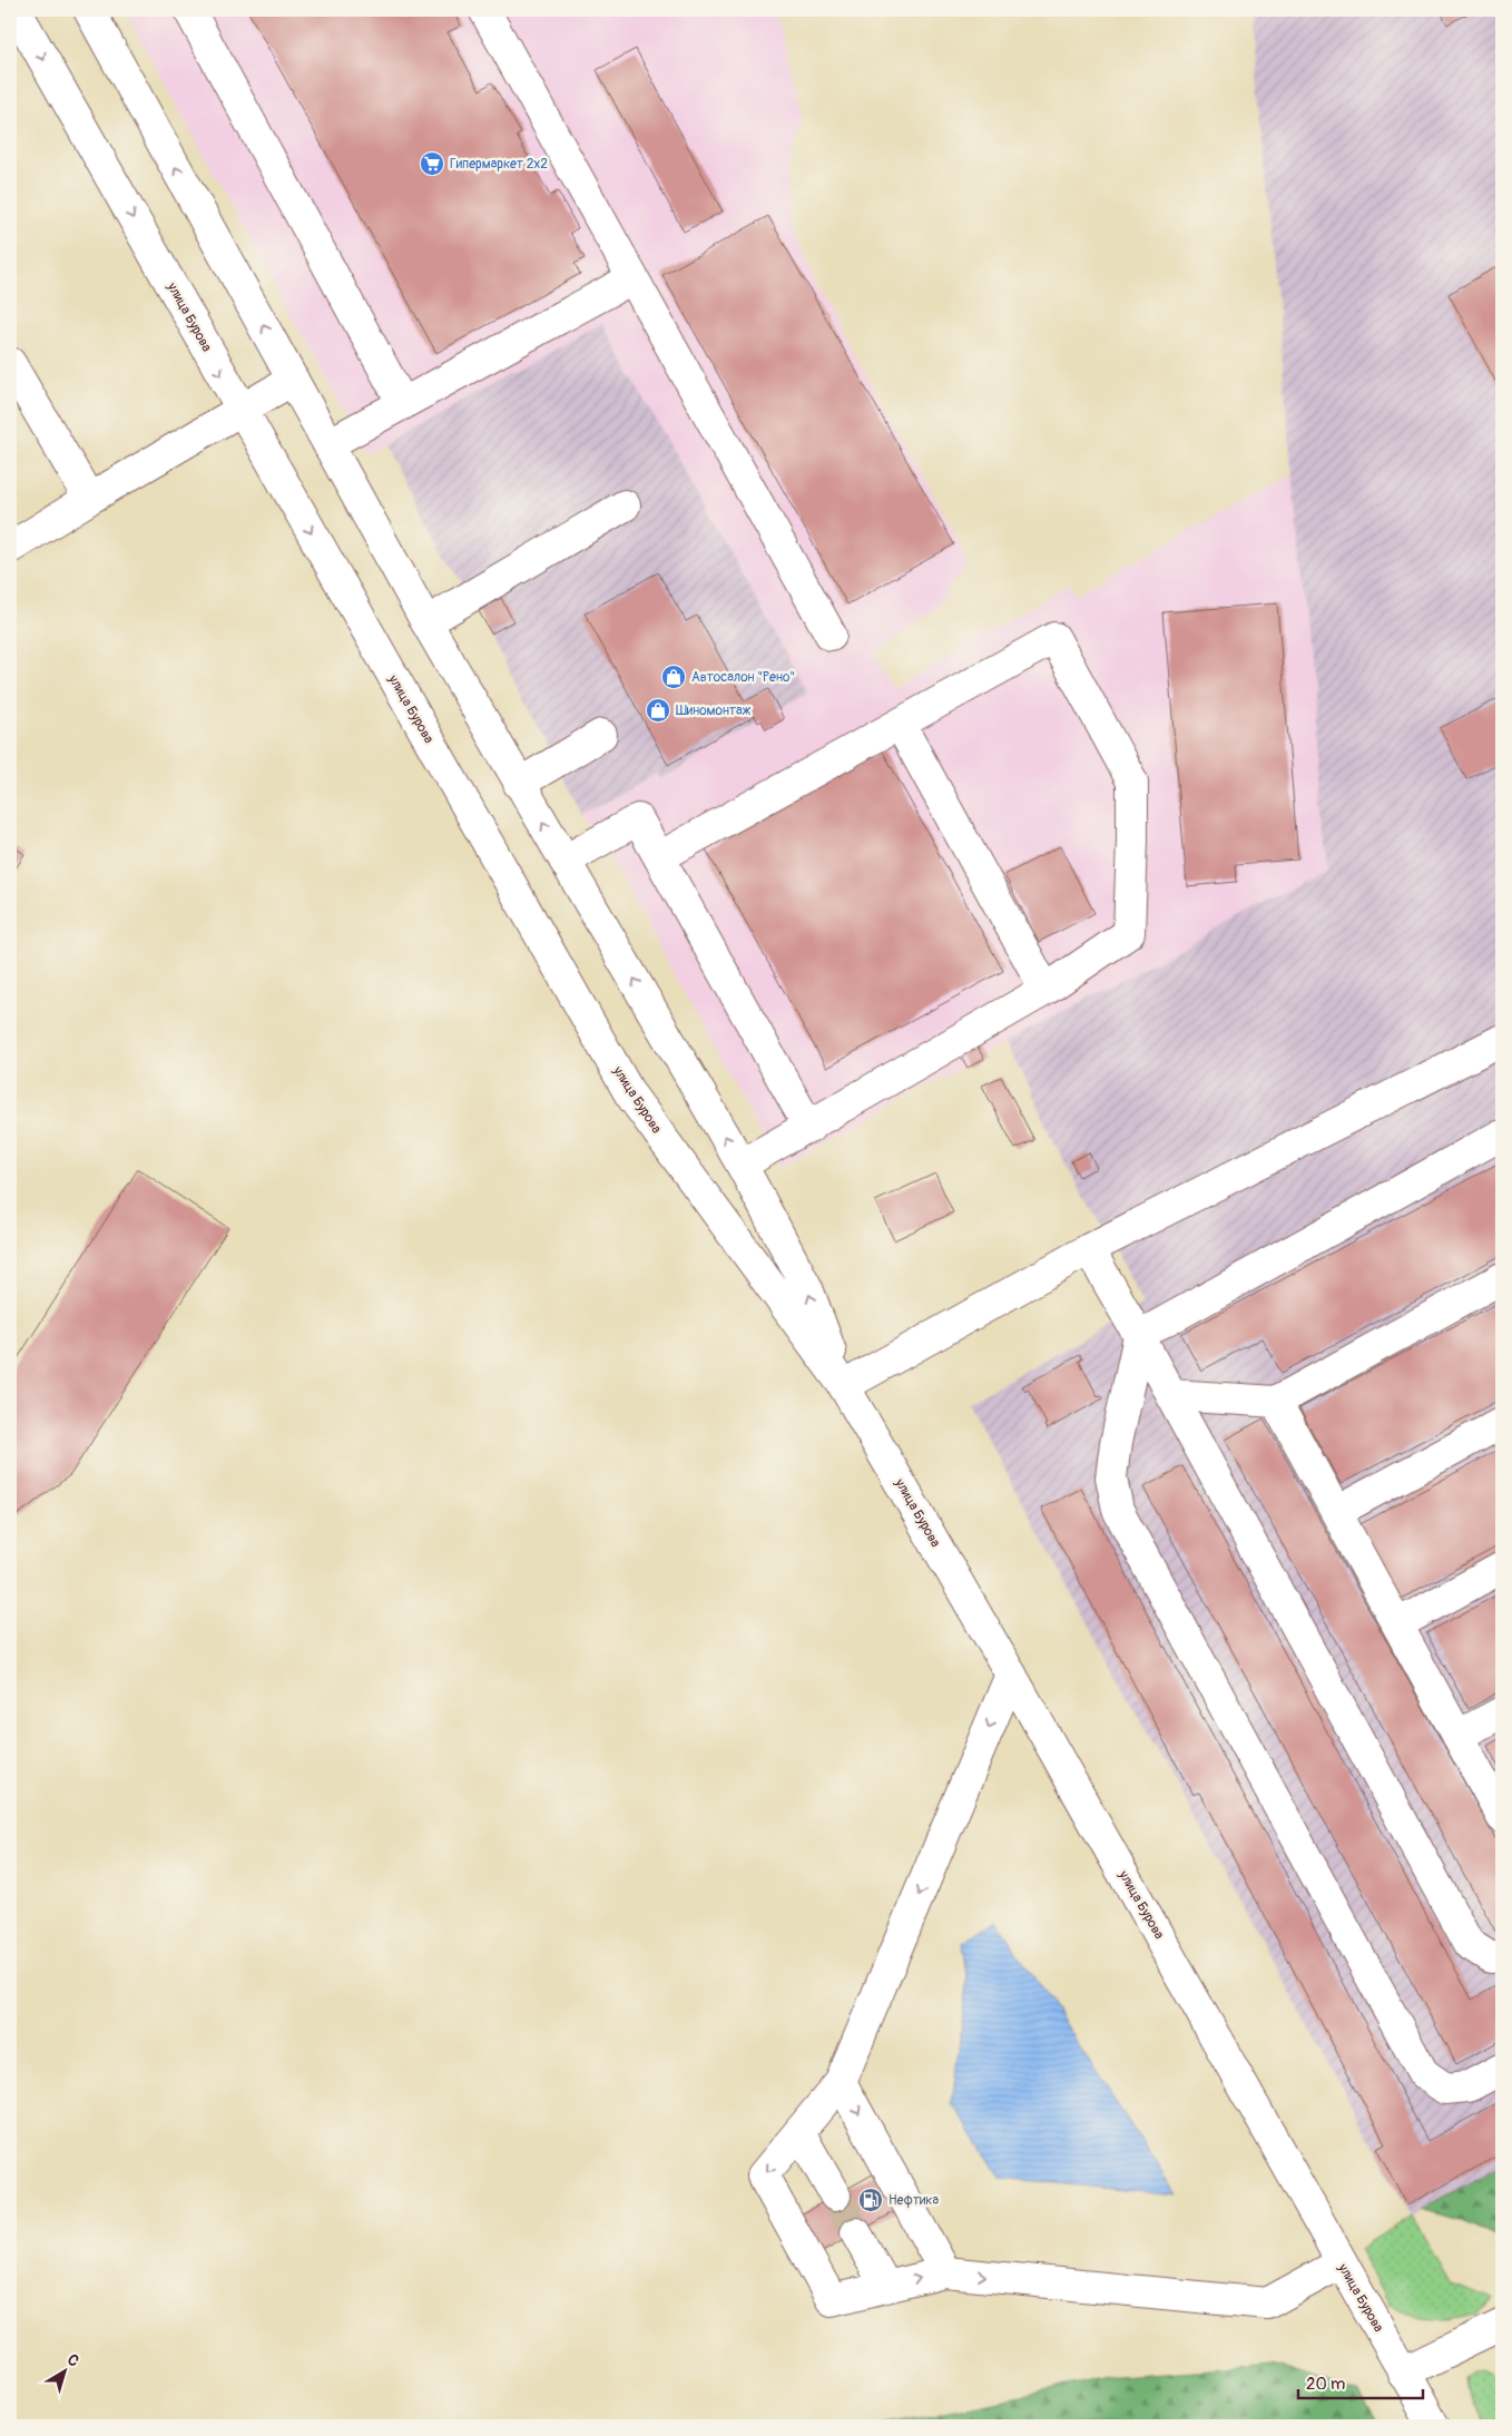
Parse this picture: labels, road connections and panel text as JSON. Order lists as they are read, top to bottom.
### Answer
{
  "streets": {
    "main road": ["улица Бурова"]
  },
  "places": {
    "supermarket": ["Гипермаркет 2х2"],
    "shop": ["Автосалон \"Рено\"", "Шиномонтаж"],
    "fuel station": ["Нефтика"]
  },
  "scale_bar": "20 m",
  "north": "top right"
}
